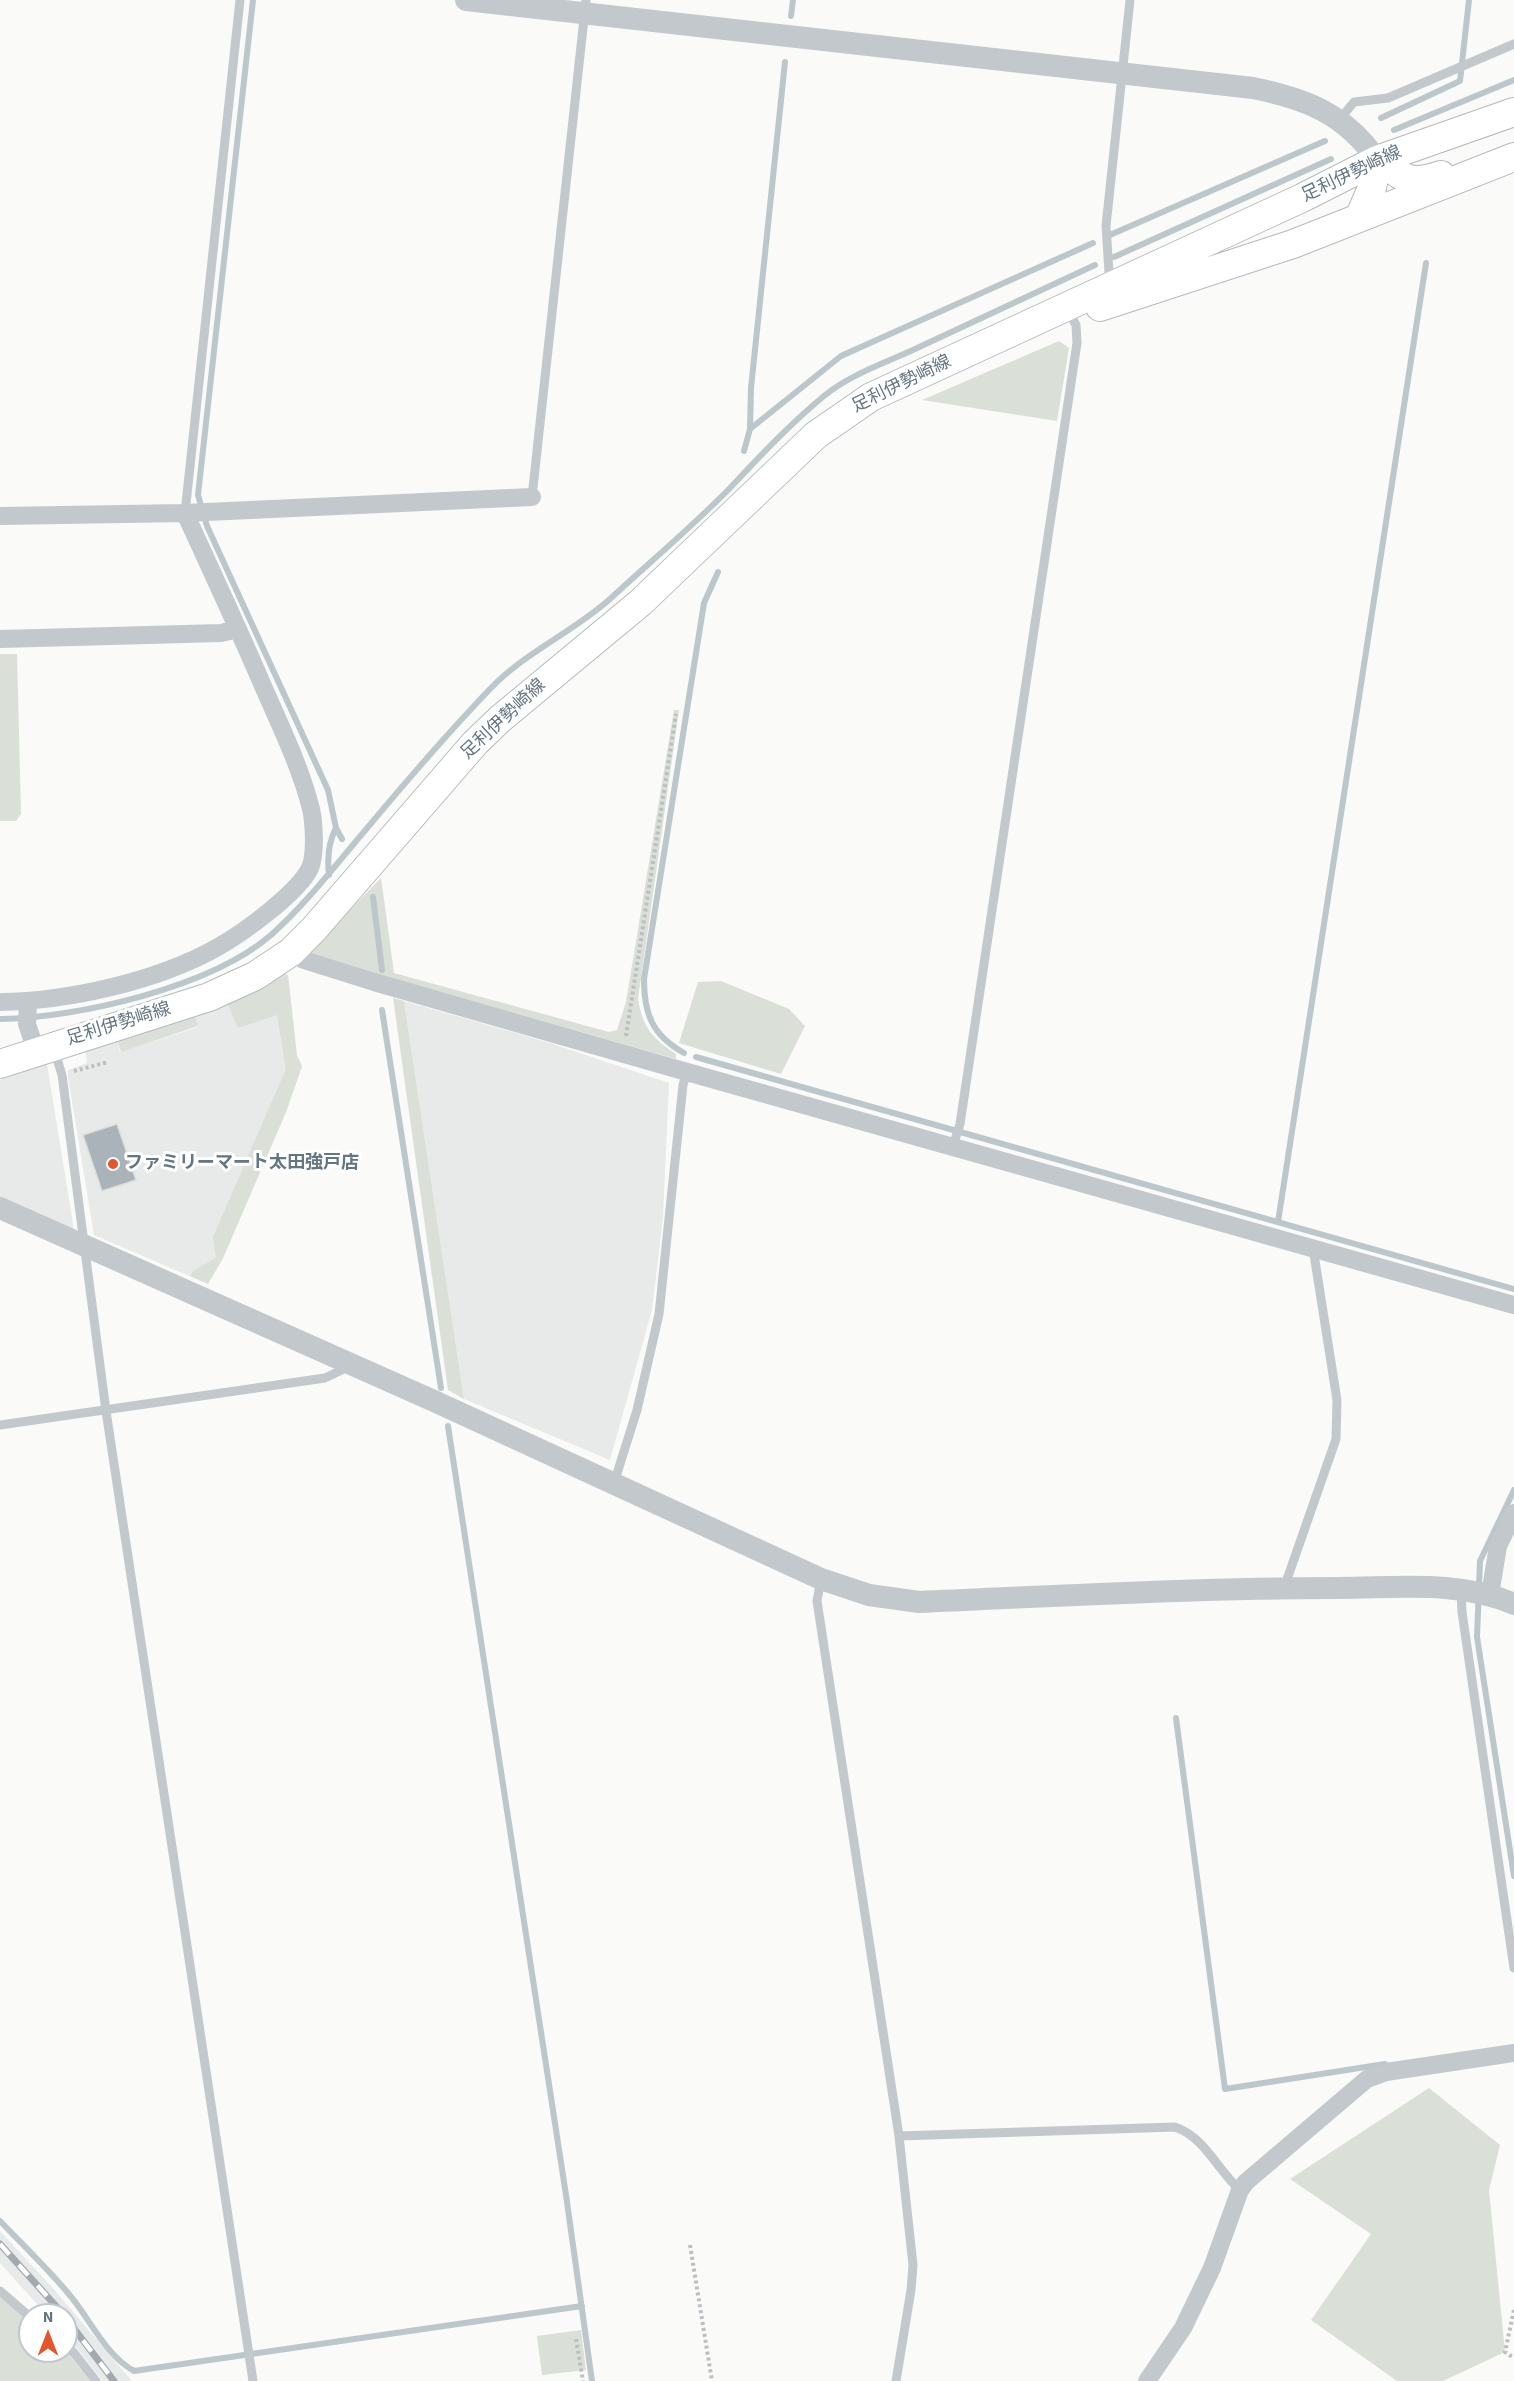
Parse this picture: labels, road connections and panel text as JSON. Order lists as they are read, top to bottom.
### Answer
{
  "streets": {
    "main road": ["足利伊勢崎線"]
  },
  "places": ["ファミリーマート太田強戸店"],
  "north": "top"
}
